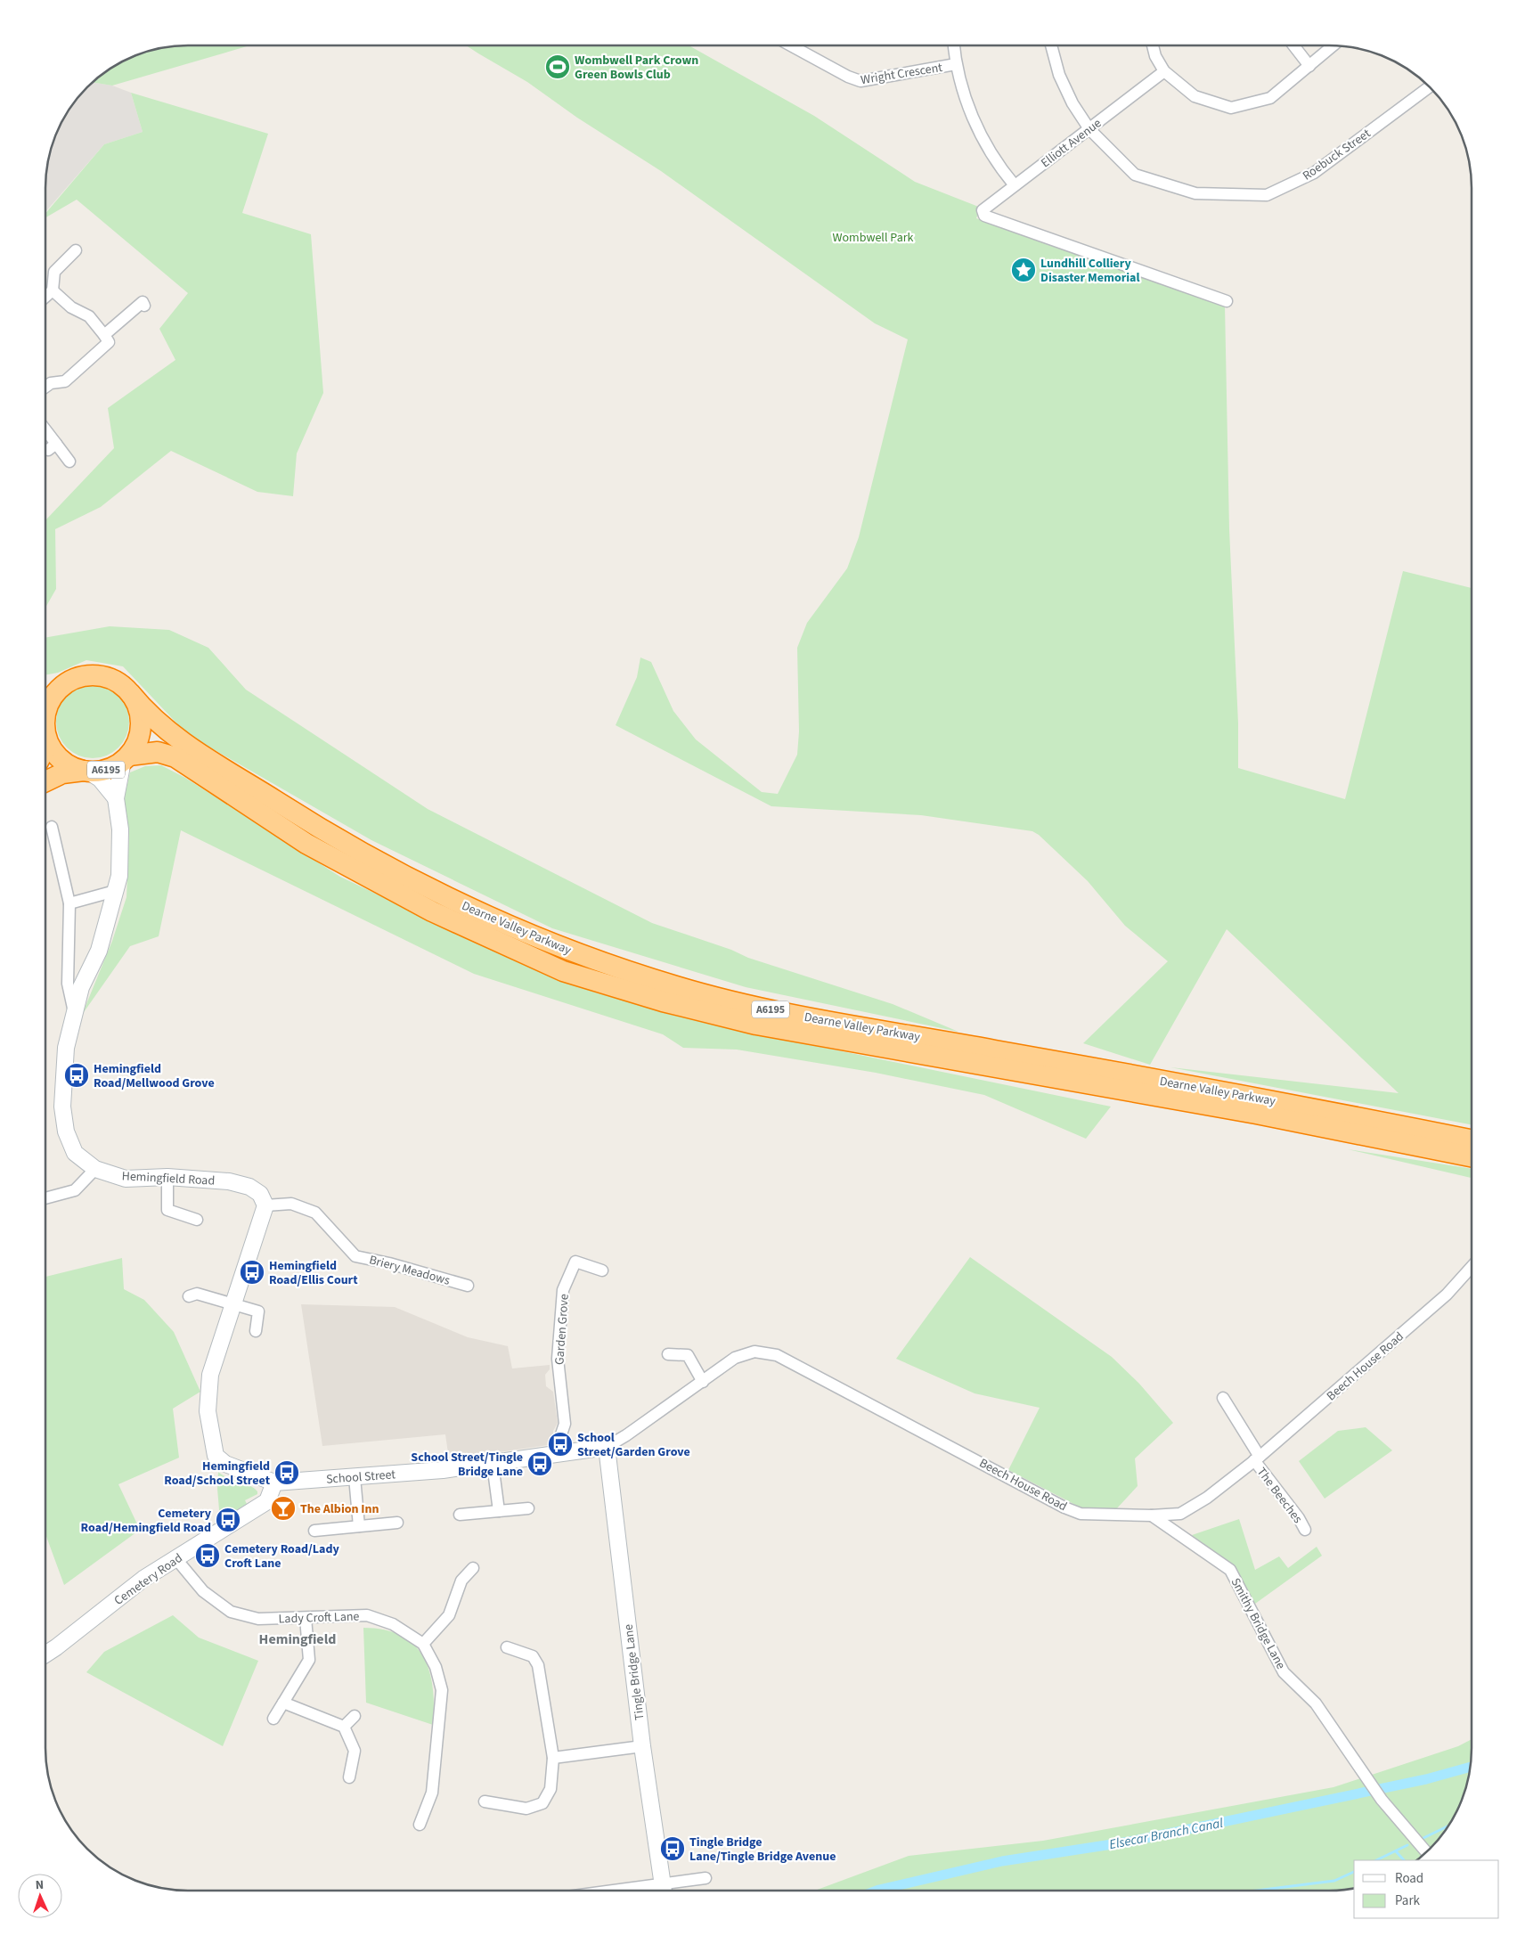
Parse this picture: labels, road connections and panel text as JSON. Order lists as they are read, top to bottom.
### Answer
{
  "streets": {
    "highway": ["A6195", "Dearne Valley Parkway"],
    "street": [
      "Wright Crescent",
      "Elliott Avenue",
      "Roebuck Street",
      "Hemingfield Road",
      "Briery Meadows",
      "Garden Grove",
      "Beech House Road",
      "School Street",
      "The Beeches",
      "Cemetery Road",
      "Lady Croft Lane",
      "Smithy Bridge Lane",
      "Tingle Bridge Lane"
    ]
  },
  "crossings": [
    ["Elliott Avenue", "Roebuck Street"],
    ["A6195", "Dearne Valley Parkway"],
    ["A6195", "Hemingfield Road"],
    ["Dearne Valley Parkway", "Hemingfield Road"],
    ["Hemingfield Road", "Briery Meadows"],
    ["Garden Grove", "School Street"],
    ["Beech House Road", "School Street"],
    ["Beech House Road", "The Beeches"],
    ["Beech House Road", "Smithy Bridge Lane"],
    ["Beech House Road", "Tingle Bridge Lane"],
    ["School Street", "Cemetery Road"],
    ["School Street", "Tingle Bridge Lane"],
    ["Cemetery Road", "Lady Croft Lane"]
  ],
  "districts": ["Hemingfield"],
  "water": ["Elsecar Branch Canal"],
  "parks": ["Wombwell Park"],
  "places": {
    "sports": ["Wombwell Park Crown Green Bowls Club"],
    "place": ["Lundhill Colliery Disaster Memorial"],
    "bus stop": [
      "Hemingfield Road/Mellwood Grove",
      "Hemingfield Road/Ellis Court",
      "School Street/Garden Grove",
      "School Street/Tingle Bridge Lane",
      "Hemingfield Road/School Street",
      "Cemetery Road/Hemingfield Road",
      "Cemetery Road/Lady Croft Lane",
      "Tingle Bridge Lane/Tingle Bridge Avenue"
    ],
    "bar": ["The Albion Inn"]
  },
  "legend": ["Road", "Park"],
  "north": "top"
}
